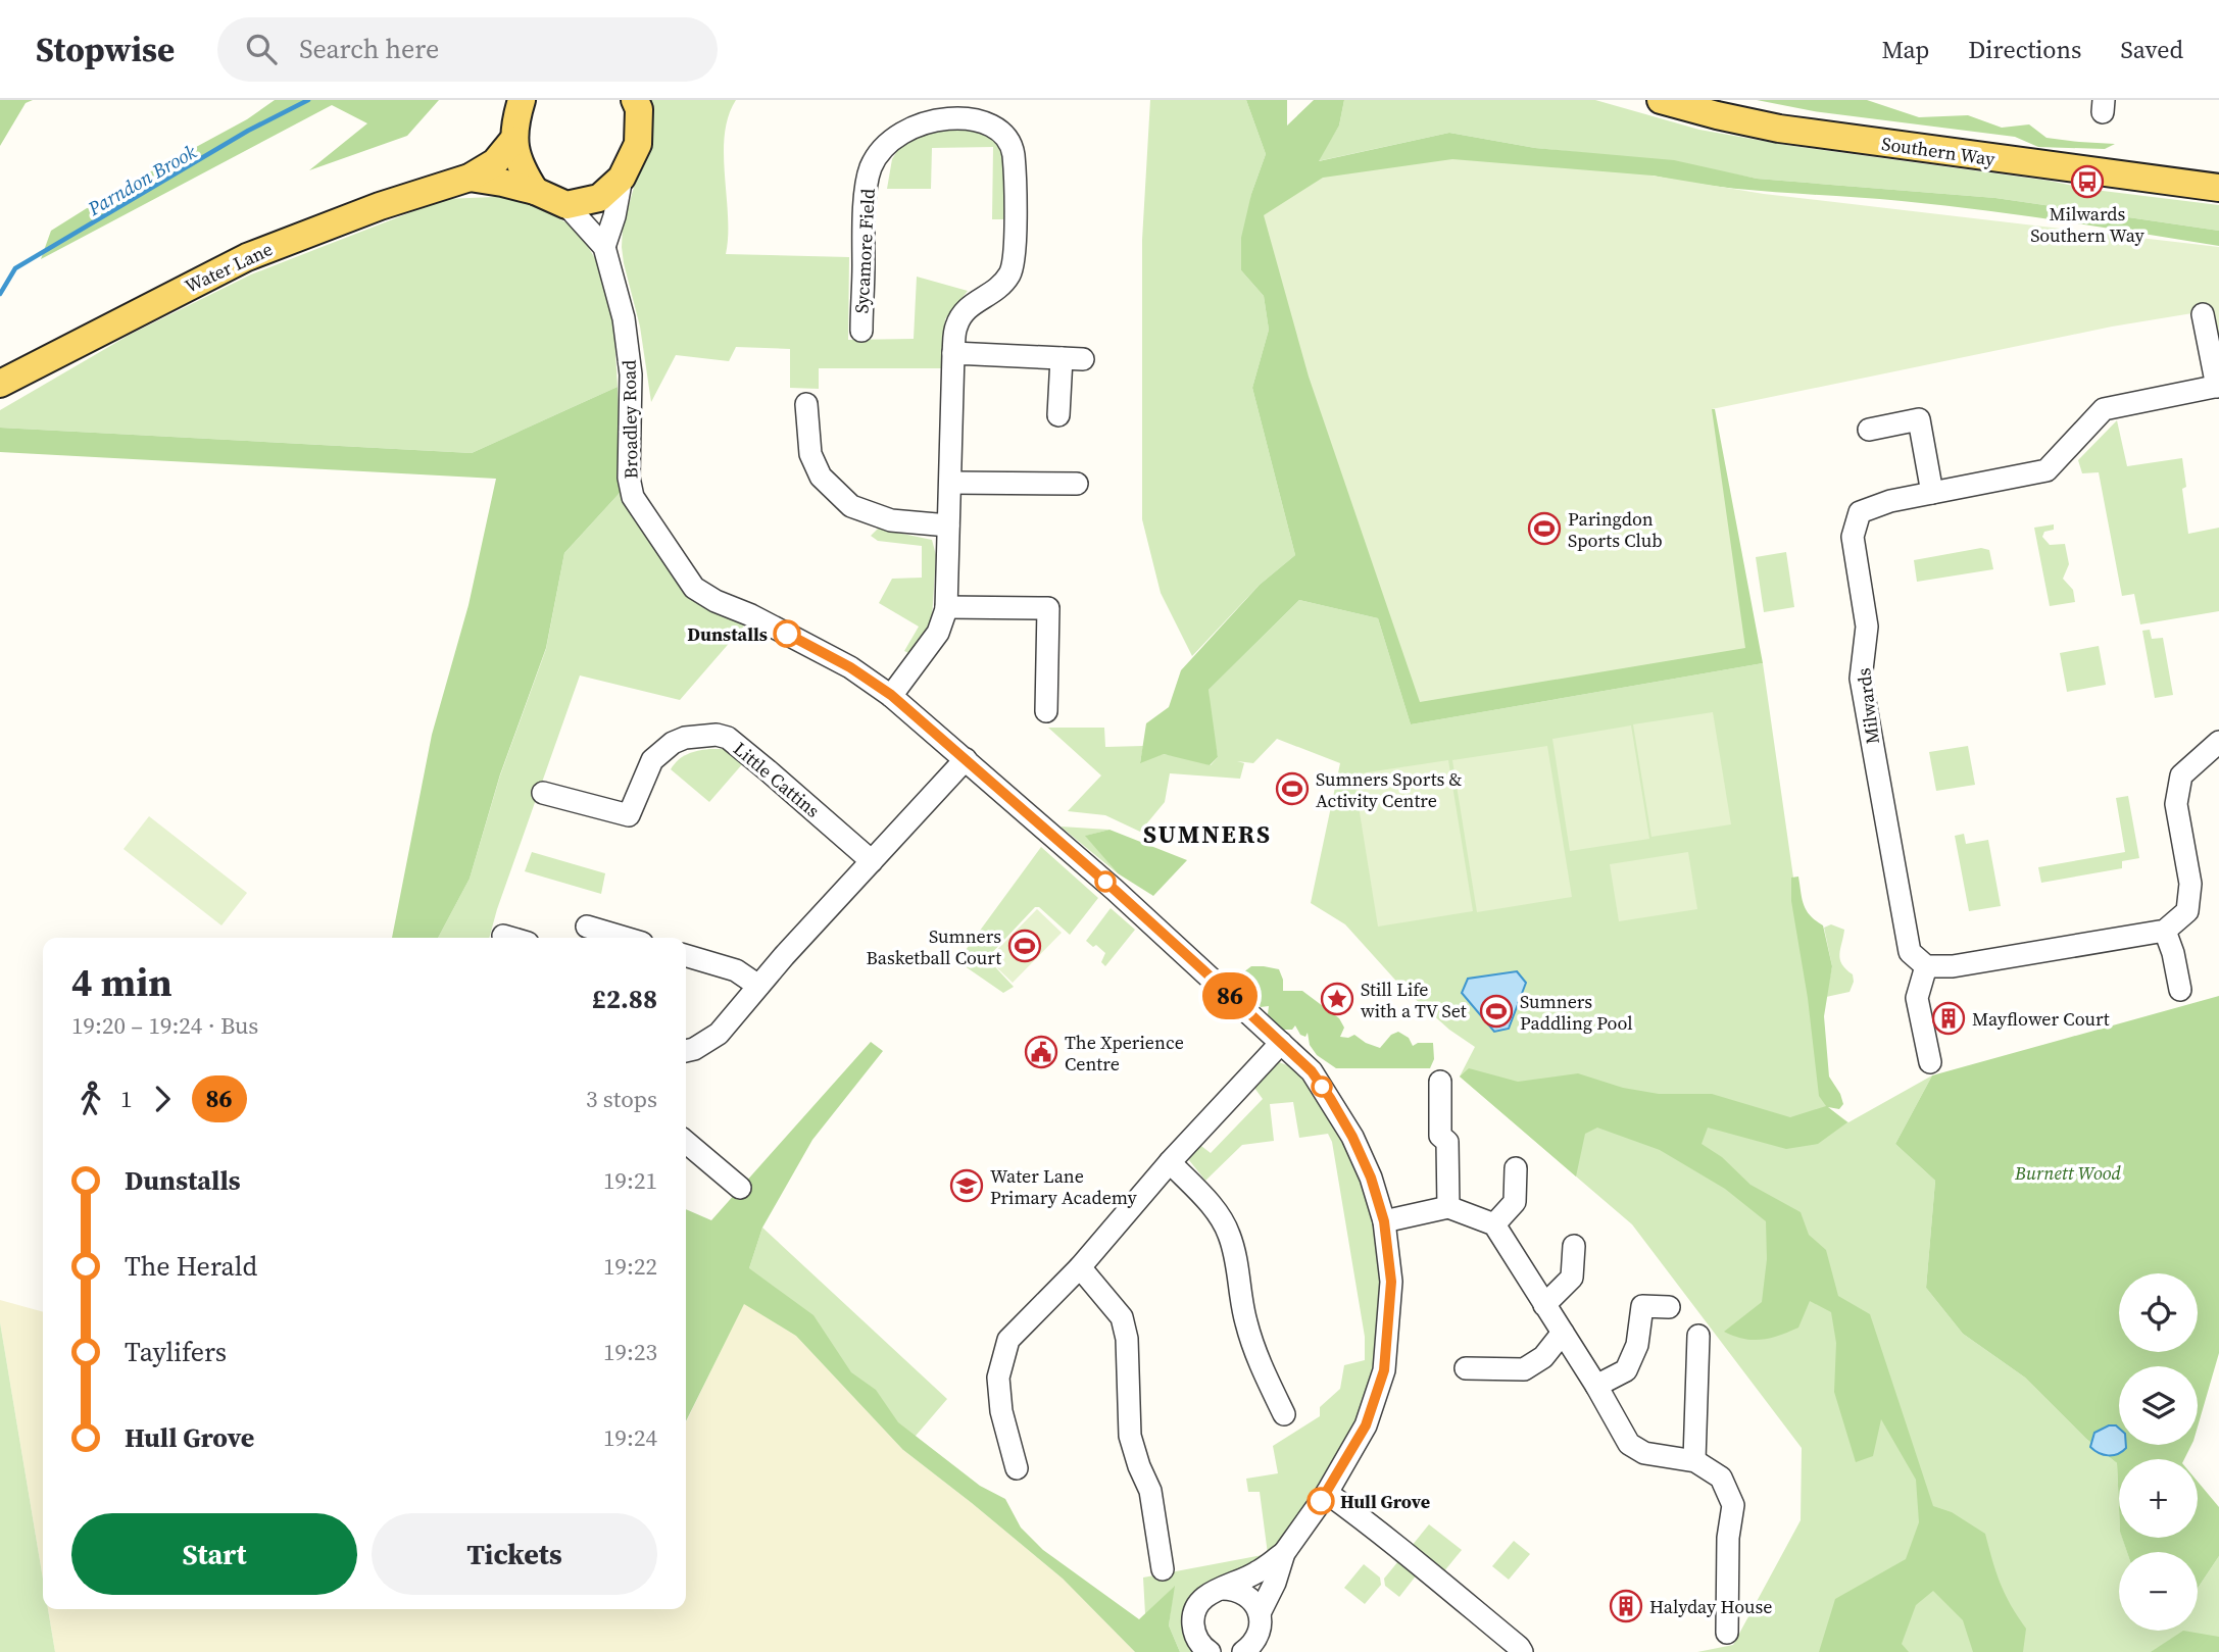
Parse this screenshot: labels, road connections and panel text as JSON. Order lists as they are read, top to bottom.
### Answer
{
  "streets": {
    "main road": ["Southern Way", "Water Lane"],
    "street": [
      "Sycamore Field",
      "Broadley Road",
      "Milwards",
      "Little Cattins"
    ]
  },
  "crossings": [
    ["Water Lane", "Broadley Road"]
  ],
  "districts": ["SUMNERS"],
  "water": ["Parndon Brook"],
  "parks": ["Burnett Wood"],
  "places": {
    "bus stop": ["Milwards Southern Way"],
    "sports": [
      "Paringdon Sports Club",
      "Sumners Sports & Activity Centre",
      "Sumners Basketball Court",
      "Sumners Paddling Pool"
    ],
    "other": ["Dunstalls", "Hull Grove"],
    "place": ["Still Life with a TV Set"],
    "building": ["Mayflower Court", "Halyday House"],
    "public building": ["The Xperience Centre"],
    "school or university": ["Water Lane Primary Academy"]
  },
  "lines": ["bus line 86"],
  "page": {
    "header": "Stopwise",
    "search": "Search here",
    "nav": ["Map", "Directions", "Saved"],
    "on_map": "86",
    "heading": ["4 min", "19:20 – 19:24 · Bus", "£2.88"],
    "legs": ["1", "86", "3 stops"],
    "list": [
      {
        "name": "Dunstalls",
        "value": "19:21"
      },
      {
        "name": "The Herald",
        "value": "19:22"
      },
      {
        "name": "Taylifers",
        "value": "19:23"
      },
      {
        "name": "Hull Grove",
        "value": "19:24"
      }
    ],
    "map_buttons": ["+", "−"],
    "buttons": ["Start", "Tickets"]
  }
}
